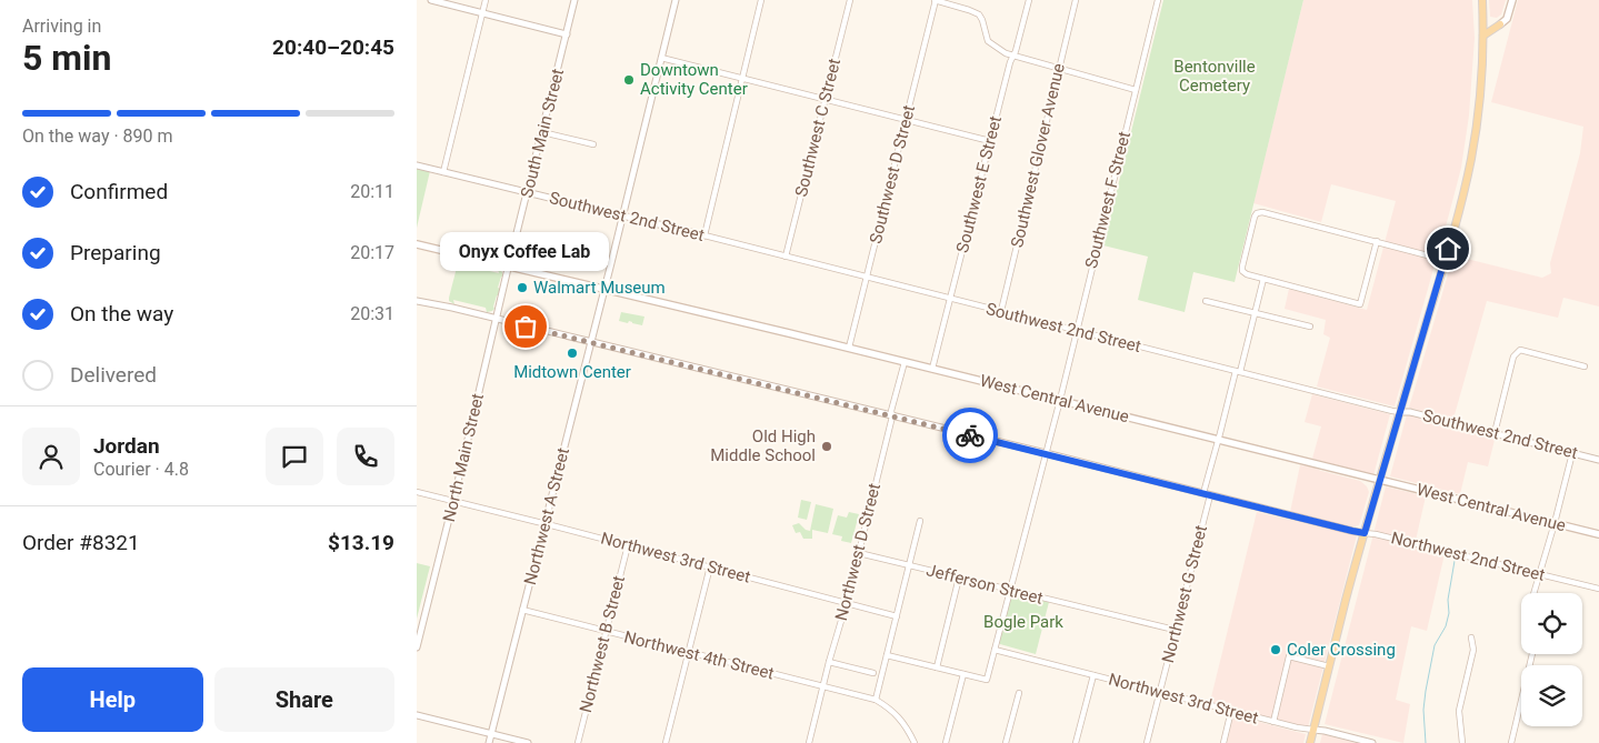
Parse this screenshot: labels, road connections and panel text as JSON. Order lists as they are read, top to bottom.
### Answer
{
  "streets": {
    "main road": ["West Central Avenue"],
    "street": [
      "Southwest C Street",
      "South Main Street",
      "Southwest Glover Avenue",
      "Southwest D Street",
      "Southwest E Street",
      "Southwest F Street",
      "Southwest 2nd Street",
      "North Main Street",
      "Northwest A Street",
      "Northwest D Street",
      "Northwest 2nd Street",
      "Northwest 3rd Street",
      "Jefferson Street",
      "Northwest G Street",
      "Northwest B Street",
      "Northwest 4th Street"
    ]
  },
  "crossings": [
    ["Southwest C Street", "Southwest 2nd Street"],
    ["South Main Street", "Southwest 2nd Street"],
    ["South Main Street", "West Central Avenue"],
    ["South Main Street", "North Main Street"],
    ["Southwest Glover Avenue", "Southwest 2nd Street"],
    ["Southwest D Street", "Southwest 2nd Street"],
    ["Southwest D Street", "West Central Avenue"],
    ["Southwest E Street", "Southwest 2nd Street"],
    ["Southwest E Street", "West Central Avenue"],
    ["Southwest F Street", "Southwest 2nd Street"],
    ["Southwest F Street", "West Central Avenue"],
    ["Southwest F Street", "Northwest 2nd Street"],
    ["Southwest F Street", "Northwest 3rd Street"],
    ["Southwest F Street", "Jefferson Street"],
    ["Southwest 2nd Street", "Northwest A Street"],
    ["Southwest 2nd Street", "Northwest G Street"],
    ["West Central Avenue", "North Main Street"],
    ["West Central Avenue", "Northwest A Street"],
    ["West Central Avenue", "Northwest D Street"],
    ["West Central Avenue", "Northwest G Street"],
    ["North Main Street", "Northwest 2nd Street"],
    ["North Main Street", "Northwest 3rd Street"],
    ["Northwest A Street", "Northwest 2nd Street"],
    ["Northwest A Street", "Northwest 3rd Street"],
    ["Northwest A Street", "Northwest 4th Street"],
    ["Northwest D Street", "Northwest 2nd Street"],
    ["Northwest D Street", "Northwest 3rd Street"],
    ["Northwest D Street", "Jefferson Street"],
    ["Northwest D Street", "Northwest 4th Street"],
    ["Northwest 2nd Street", "Northwest G Street"],
    ["Northwest 3rd Street", "Northwest G Street"],
    ["Northwest 3rd Street", "Northwest B Street"],
    ["Jefferson Street", "Northwest G Street"],
    ["Northwest B Street", "Northwest 4th Street"]
  ],
  "parks": ["Bentonville Cemetery", "Bogle Park"],
  "places": [
    "Downtown Activity Center",
    "Walmart Museum",
    "Onyx Coffee Lab",
    "Midtown Center",
    "Old High Middle School",
    "Coler Crossing"
  ],
  "page": {
    "heading": ["5 min", "Arriving in", "20:40–20:45"],
    "panel": [
      "Jordan",
      "Courier · 4.8",
      "Order #8321",
      "$13.19"
    ],
    "bar": "On the way · 890 m",
    "list": [
      ["Confirmed", "20:11"],
      ["Preparing", "20:17"],
      ["On the way", "20:31"],
      "Delivered"
    ],
    "bubble": "Onyx Coffee Lab",
    "buttons": ["Help", "Share"]
  }
}
